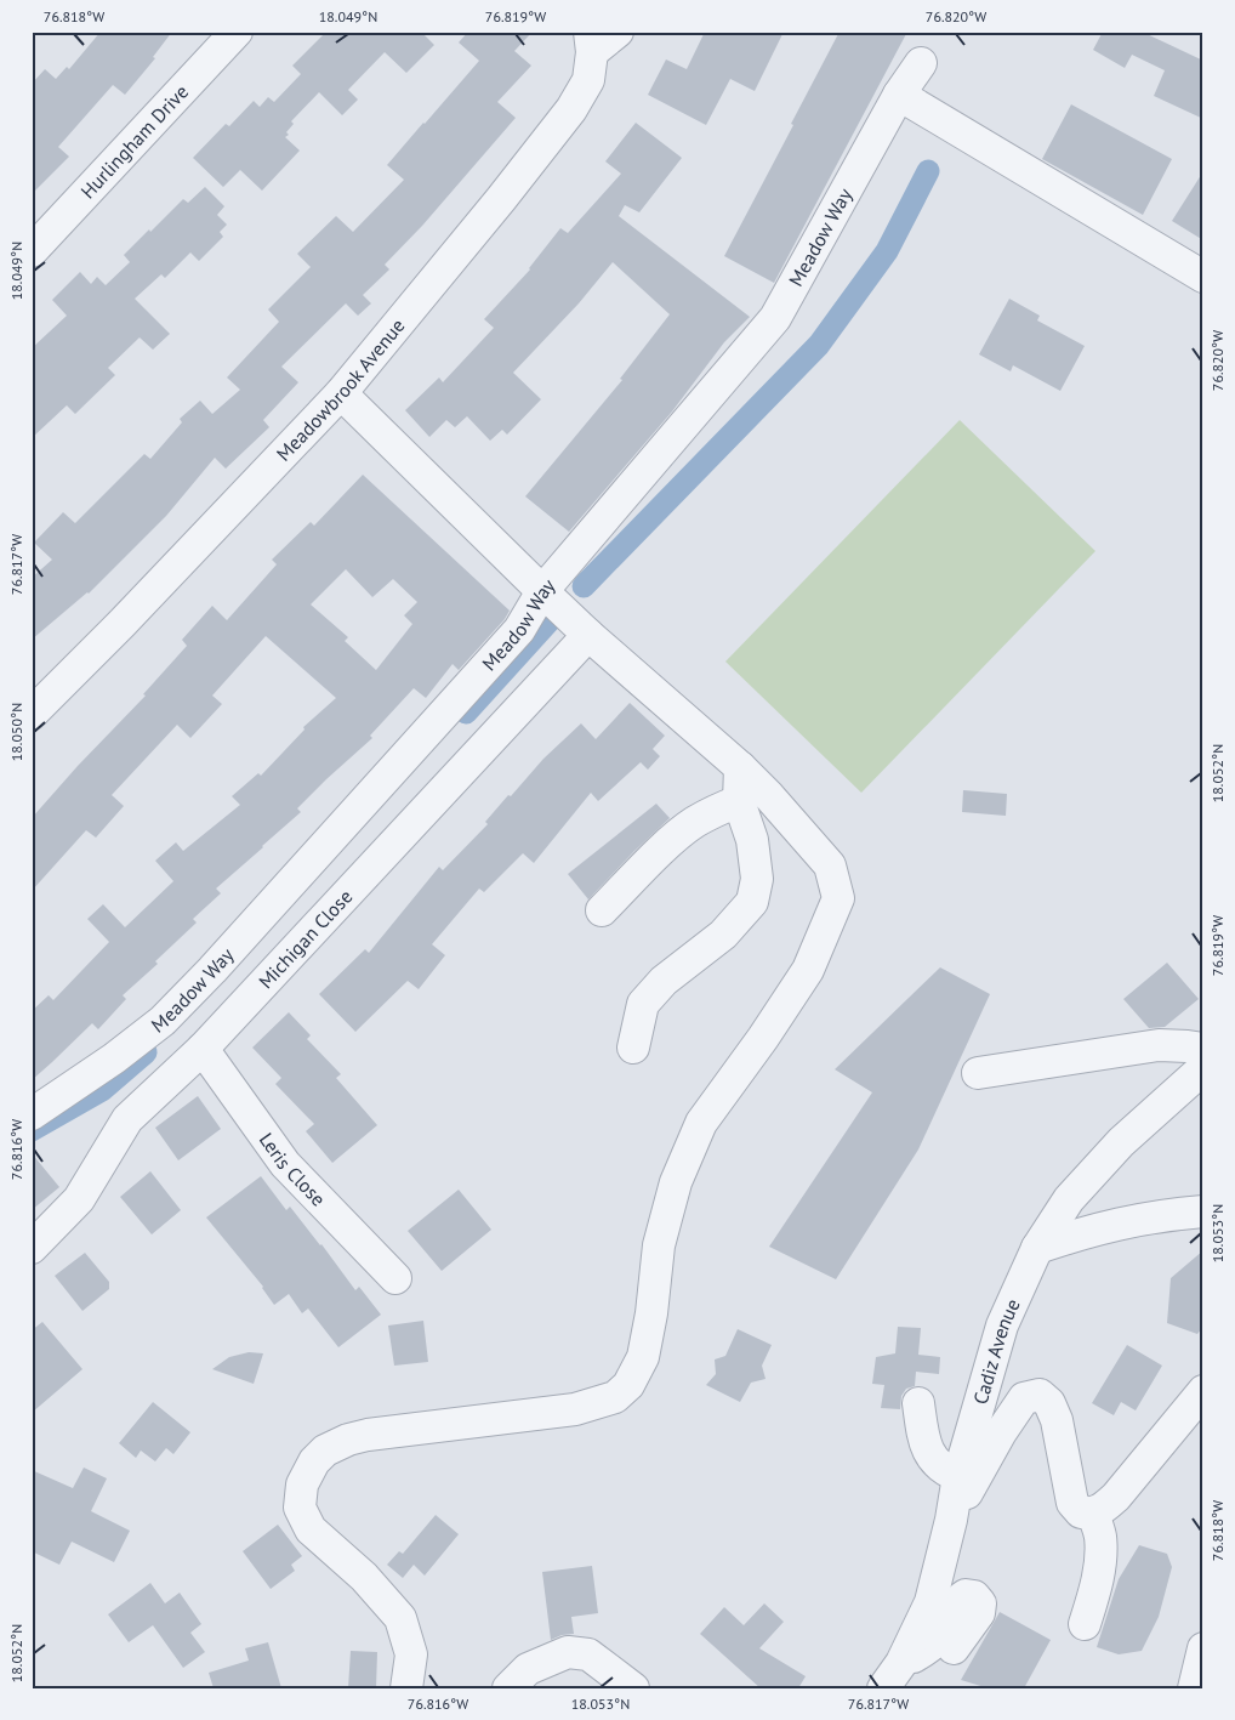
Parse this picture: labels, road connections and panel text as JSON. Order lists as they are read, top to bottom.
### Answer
{
  "streets": {
    "street": [
      "Hurlingham Drive",
      "Meadow Way",
      "Meadowbrook Avenue",
      "Michigan Close",
      "Leris Close",
      "Cadiz Avenue"
    ]
  },
  "crossings": [
    ["Michigan Close", "Leris Close"]
  ],
  "coordinates": [
    "76.818°W",
    "18.049°N",
    "76.819°W",
    "76.820°W",
    "76.817°W",
    "18.050°N",
    "18.052°N",
    "76.816°W",
    "18.053°N"
  ]
}
